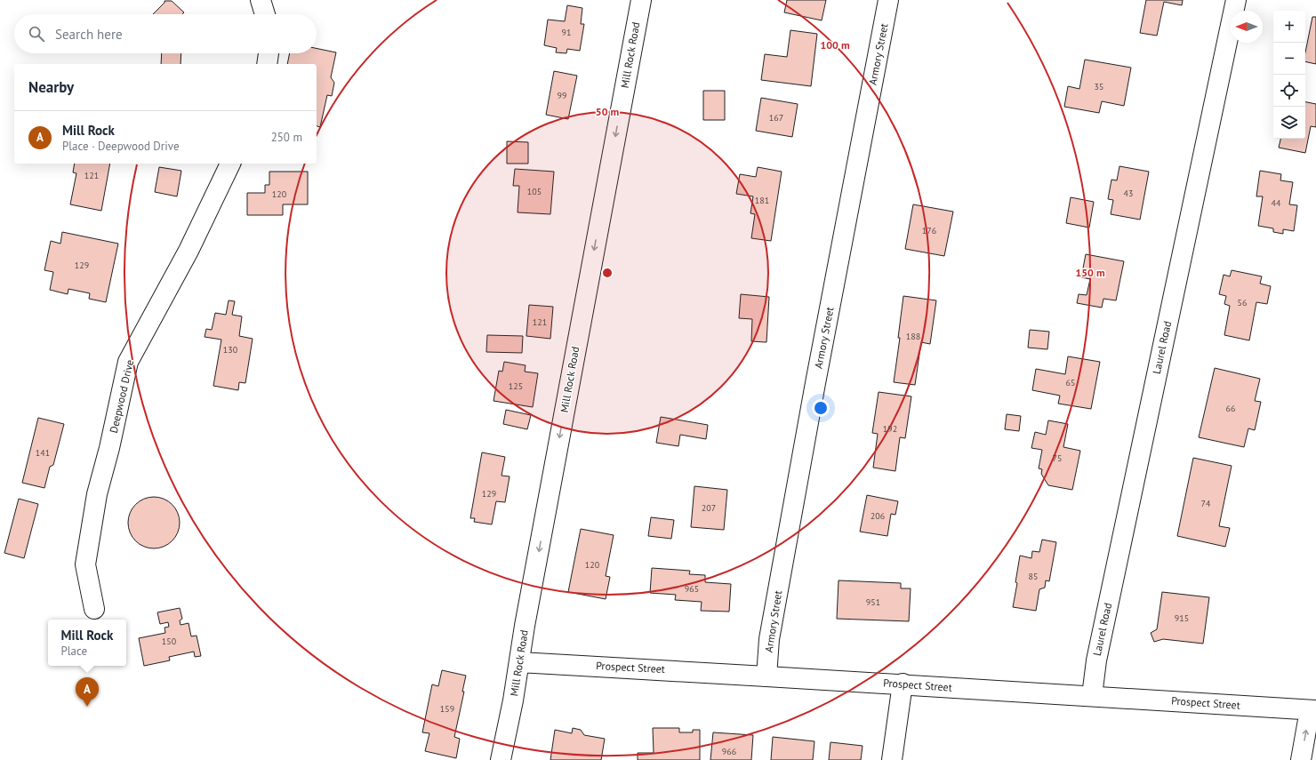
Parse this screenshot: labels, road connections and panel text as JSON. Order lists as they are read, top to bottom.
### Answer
{
  "streets": {
    "street": [
      "Armory Street",
      "Mill Rock Road",
      "Laurel Road",
      "Deepwood Drive",
      "Prospect Street"
    ]
  },
  "crossings": [
    ["Armory Street", "Prospect Street"],
    ["Mill Rock Road", "Prospect Street"],
    ["Laurel Road", "Prospect Street"]
  ],
  "one_way": ["Mill Rock Road"],
  "house_numbers": [
    "91",
    "35",
    "99",
    "167",
    "121",
    "105",
    "43",
    "120",
    "181",
    "44",
    "176",
    "129",
    "56",
    "121",
    "188",
    "130",
    "65",
    "125",
    "66",
    "192",
    "141",
    "75",
    "129",
    "74",
    "207",
    "206",
    "120",
    "85",
    "965",
    "951",
    "915",
    "150",
    "159",
    "966"
  ],
  "north": "left",
  "page": {
    "map_buttons": ["+", "−"],
    "search": "Search here",
    "heading": "Nearby",
    "list": [
      {
        "mark": "A",
        "name": "Mill Rock",
        "note": "Place · Deepwood Drive",
        "value": "250 m"
      }
    ],
    "popup": ["Mill Rock", "Place"],
    "pins": "A"
  },
  "rings": ["100 m", "50 m", "150 m"]
}
